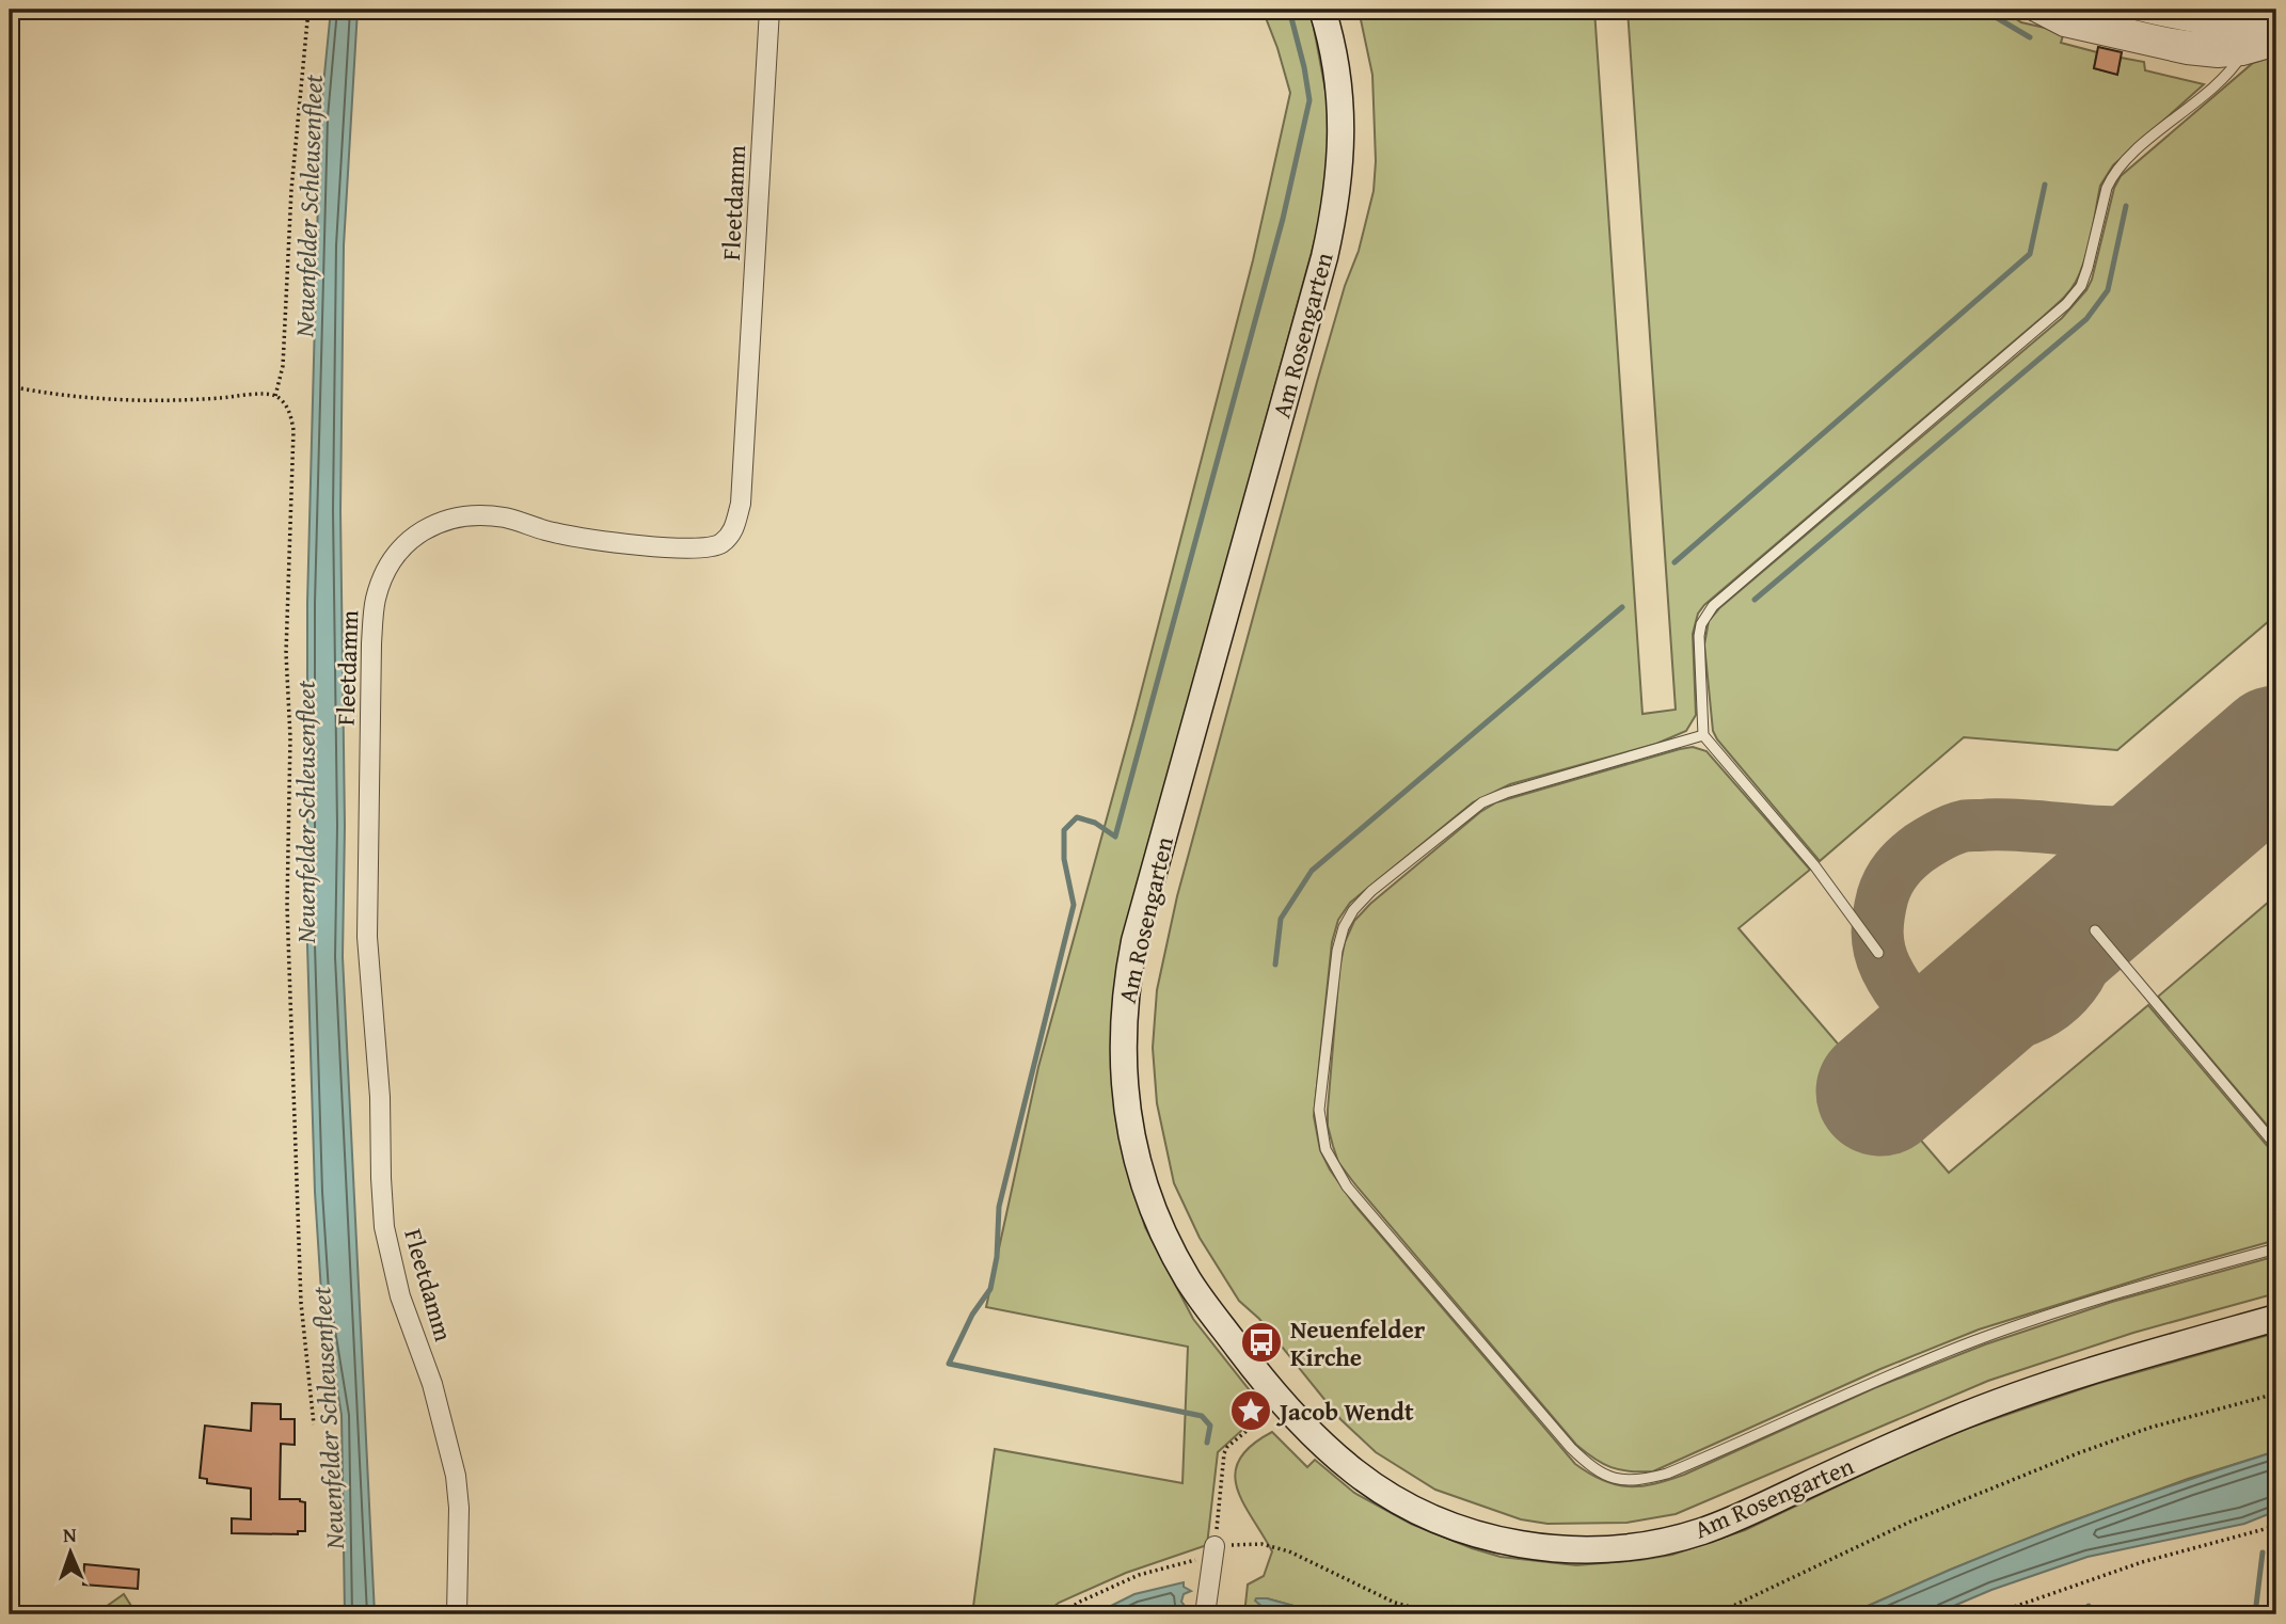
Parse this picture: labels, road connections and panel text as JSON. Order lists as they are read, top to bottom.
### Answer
{
  "streets": {
    "main road": ["Am Rosengarten"],
    "street": ["Fleetdamm"]
  },
  "water": ["Neuenfelder Schleusenfleet"],
  "places": {
    "bus stop": ["Neuenfelder Kirche"],
    "place": ["Jacob Wendt"]
  },
  "north": "top"
}
